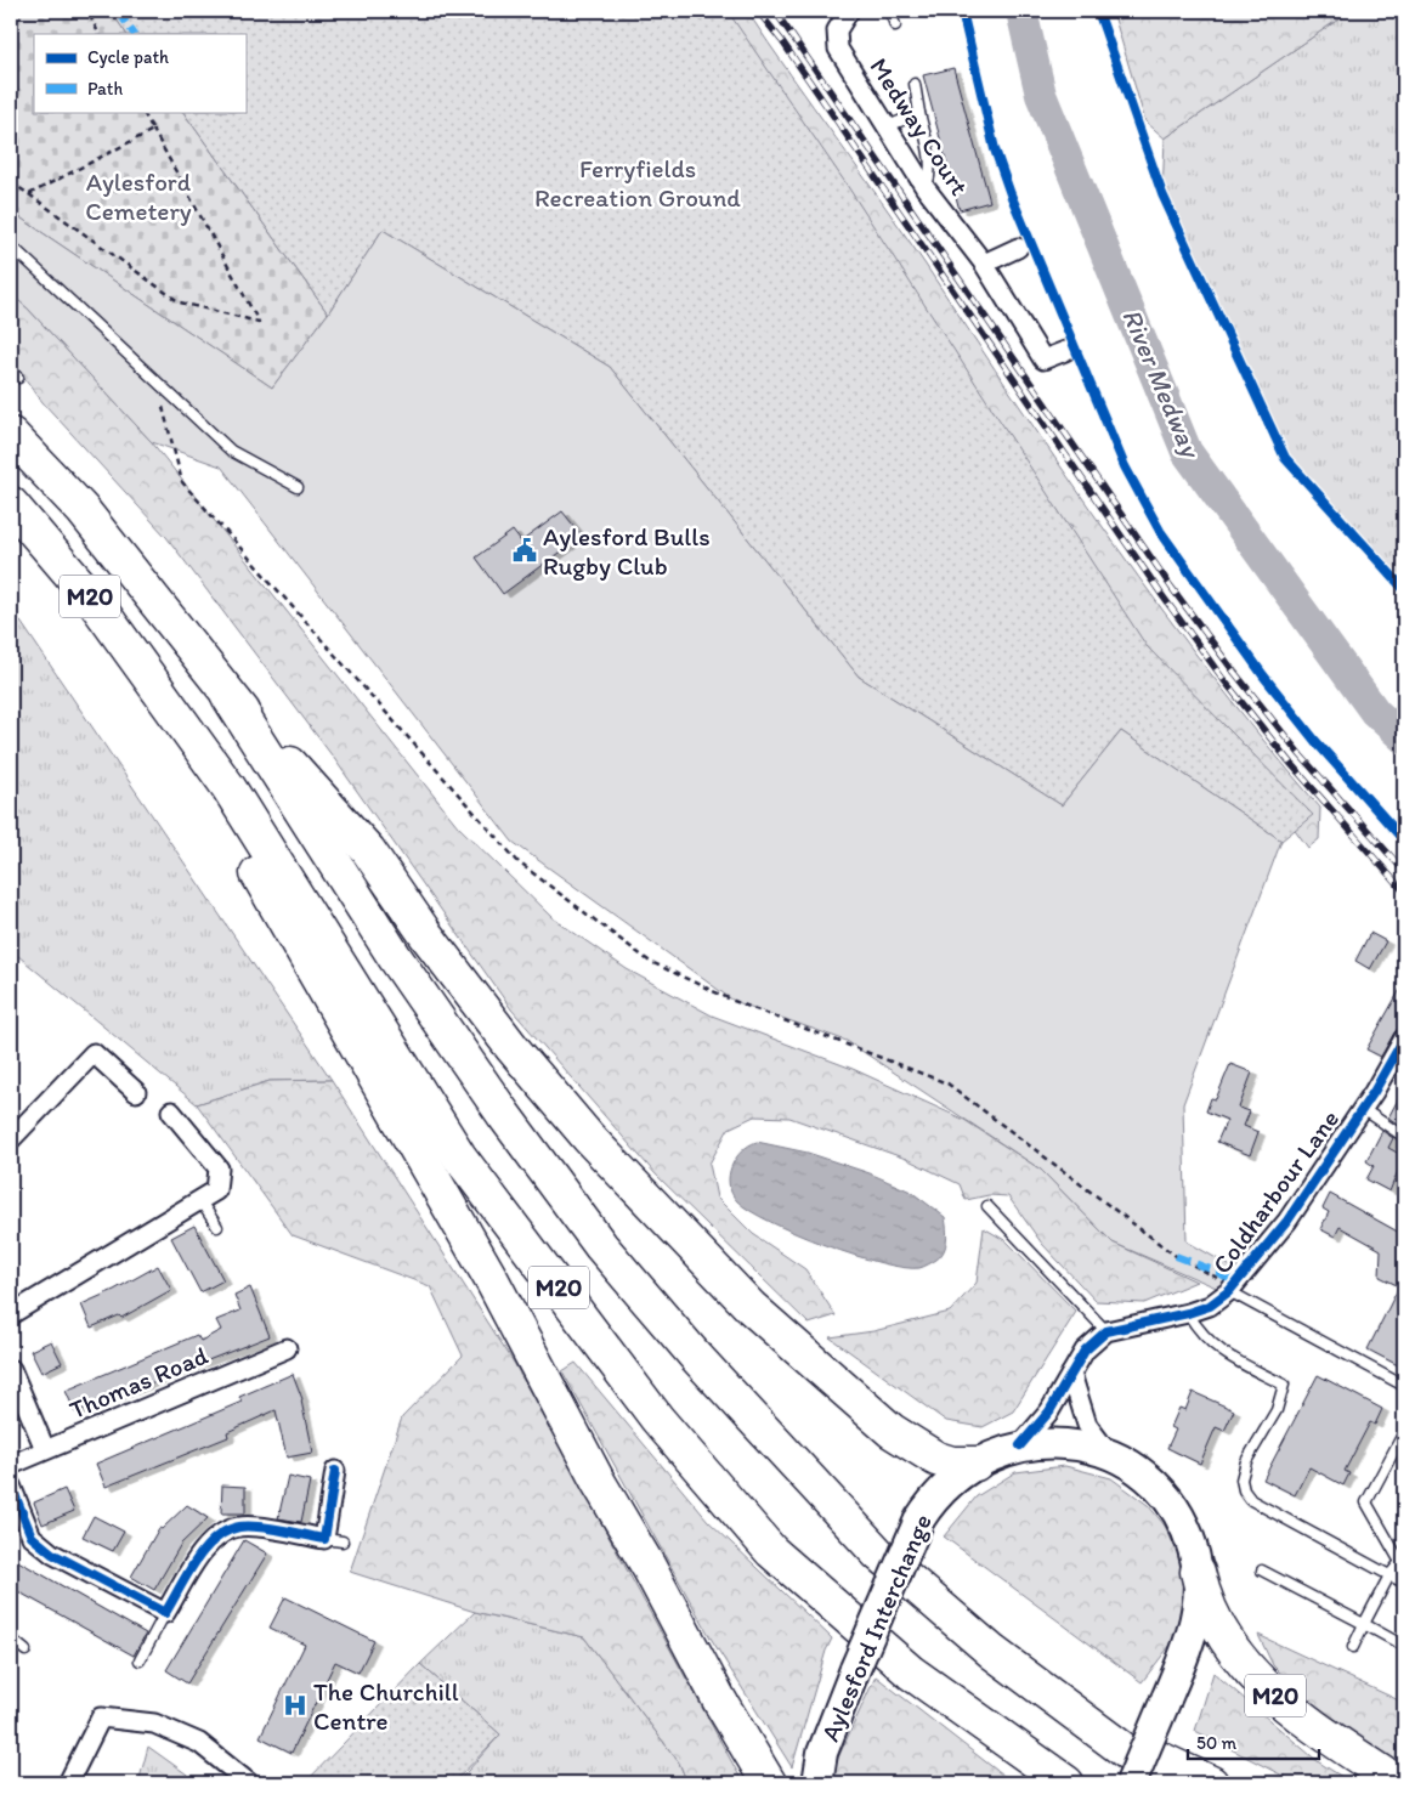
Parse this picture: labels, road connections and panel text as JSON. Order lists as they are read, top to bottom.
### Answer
{
  "streets": {
    "highway": ["M20"],
    "main road": ["Aylesford Interchange"],
    "street": ["Medway Court", "Coldharbour Lane", "Thomas Road"]
  },
  "crossings": [
    ["M20", "Aylesford Interchange"],
    ["Coldharbour Lane", "Aylesford Interchange"]
  ],
  "water": ["River Medway"],
  "parks": ["Ferryfields Recreation Ground", "Aylesford Cemetery"],
  "places": {
    "public building": ["Aylesford Bulls Rugby Club"],
    "hospital": ["The Churchill Centre"]
  },
  "legend": ["Cycle path", "Path"],
  "scale_bar": "50 m"
}
